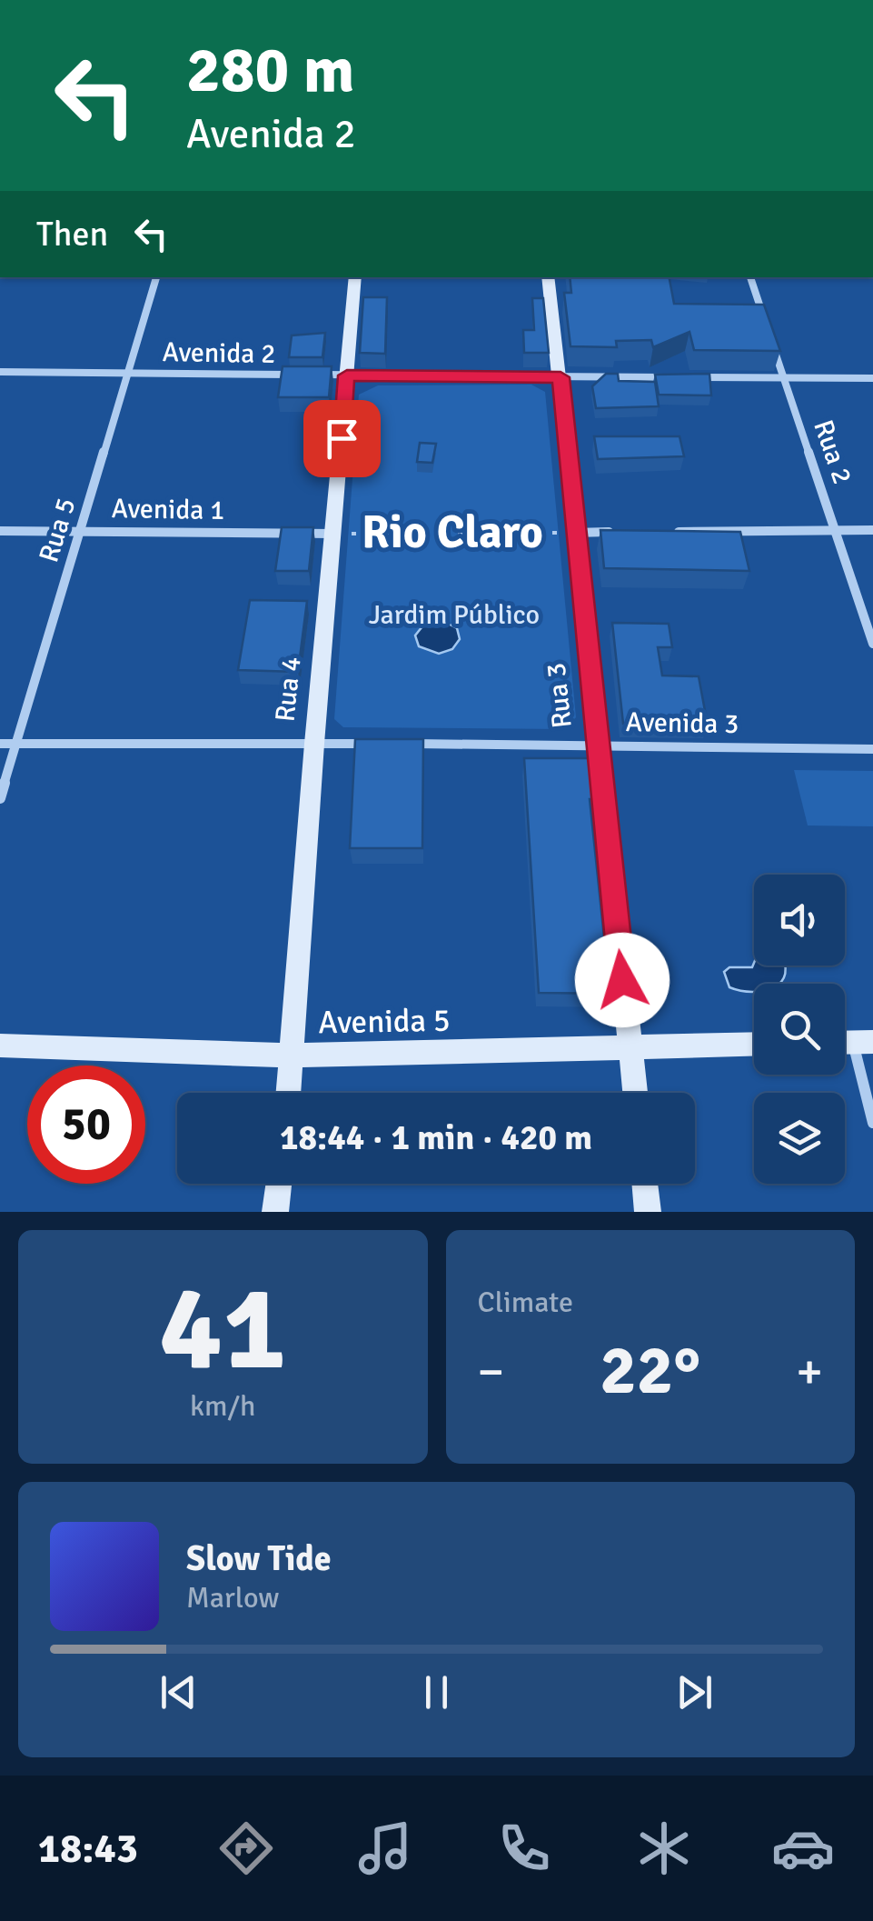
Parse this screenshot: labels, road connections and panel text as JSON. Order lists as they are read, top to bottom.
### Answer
{
  "streets": {
    "main road": ["Rua 4", "Rua 3", "Avenida 5"],
    "street": [
      "Avenida 2",
      "Rua 2",
      "Avenida 1",
      "Rua 5",
      "Avenida 3"
    ]
  },
  "crossings": [
    ["Avenida 2", "Rua 5"],
    ["Avenida 2", "Rua 4"],
    ["Avenida 2", "Rua 3"],
    ["Avenida 1", "Rua 5"],
    ["Avenida 1", "Rua 4"],
    ["Rua 4", "Avenida 5"],
    ["Rua 3", "Avenida 3"],
    ["Rua 3", "Avenida 5"]
  ],
  "districts": ["Rio Claro"],
  "parks": ["Jardim Público"],
  "page": {
    "turn": ["280 m", "Avenida 2"],
    "then": "Then",
    "limit": "50",
    "trip": "18:44 · 1 min · 420 m",
    "tile": [
      ["41", "km/h"],
      "Climate"
    ],
    "heat": ["−", "22°", "+"],
    "song": ["Slow Tide", "Marlow"],
    "tabs": "18:43"
  }
}
